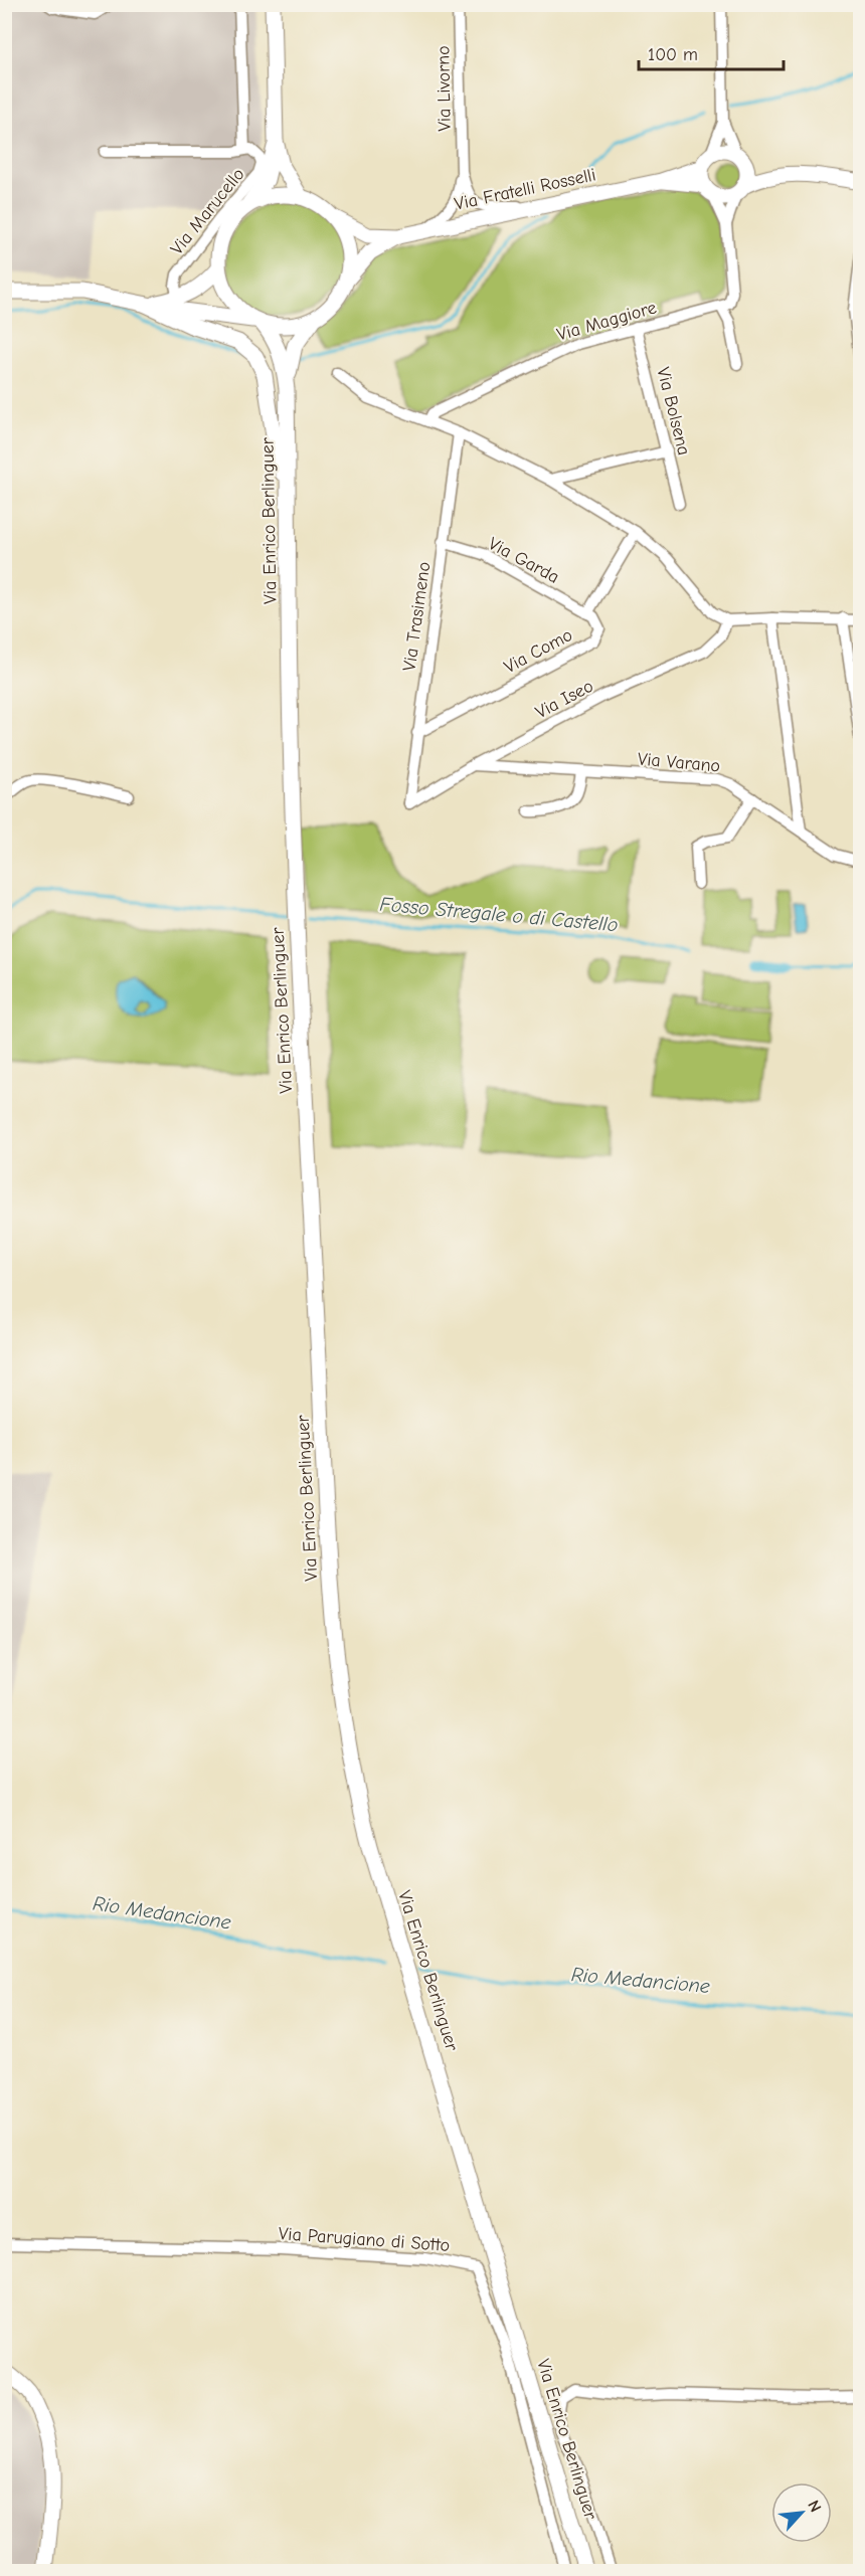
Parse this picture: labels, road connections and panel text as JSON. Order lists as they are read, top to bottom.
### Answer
{
  "streets": {
    "main road": ["Via Fratelli Rosselli", "Via Enrico Berlinguer"],
    "street": [
      "Via Livorno",
      "Via Marucello",
      "Via Maggiore",
      "Via Bolsena",
      "Via Garda",
      "Via Trasimeno",
      "Via Como",
      "Via Iseo",
      "Via Varano",
      "Via Parugiano di Sotto"
    ]
  },
  "crossings": [
    ["Via Livorno", "Via Fratelli Rosselli"],
    ["Via Fratelli Rosselli", "Via Enrico Berlinguer"],
    ["Via Maggiore", "Via Bolsena"],
    ["Via Garda", "Via Trasimeno"],
    ["Via Garda", "Via Como"],
    ["Via Trasimeno", "Via Como"],
    ["Via Trasimeno", "Via Iseo"],
    ["Via Iseo", "Via Varano"]
  ],
  "water": ["Fosso Stregale o di Castello", "Rio Medancione"],
  "scale_bar": "100 m",
  "north": "top right"
}
